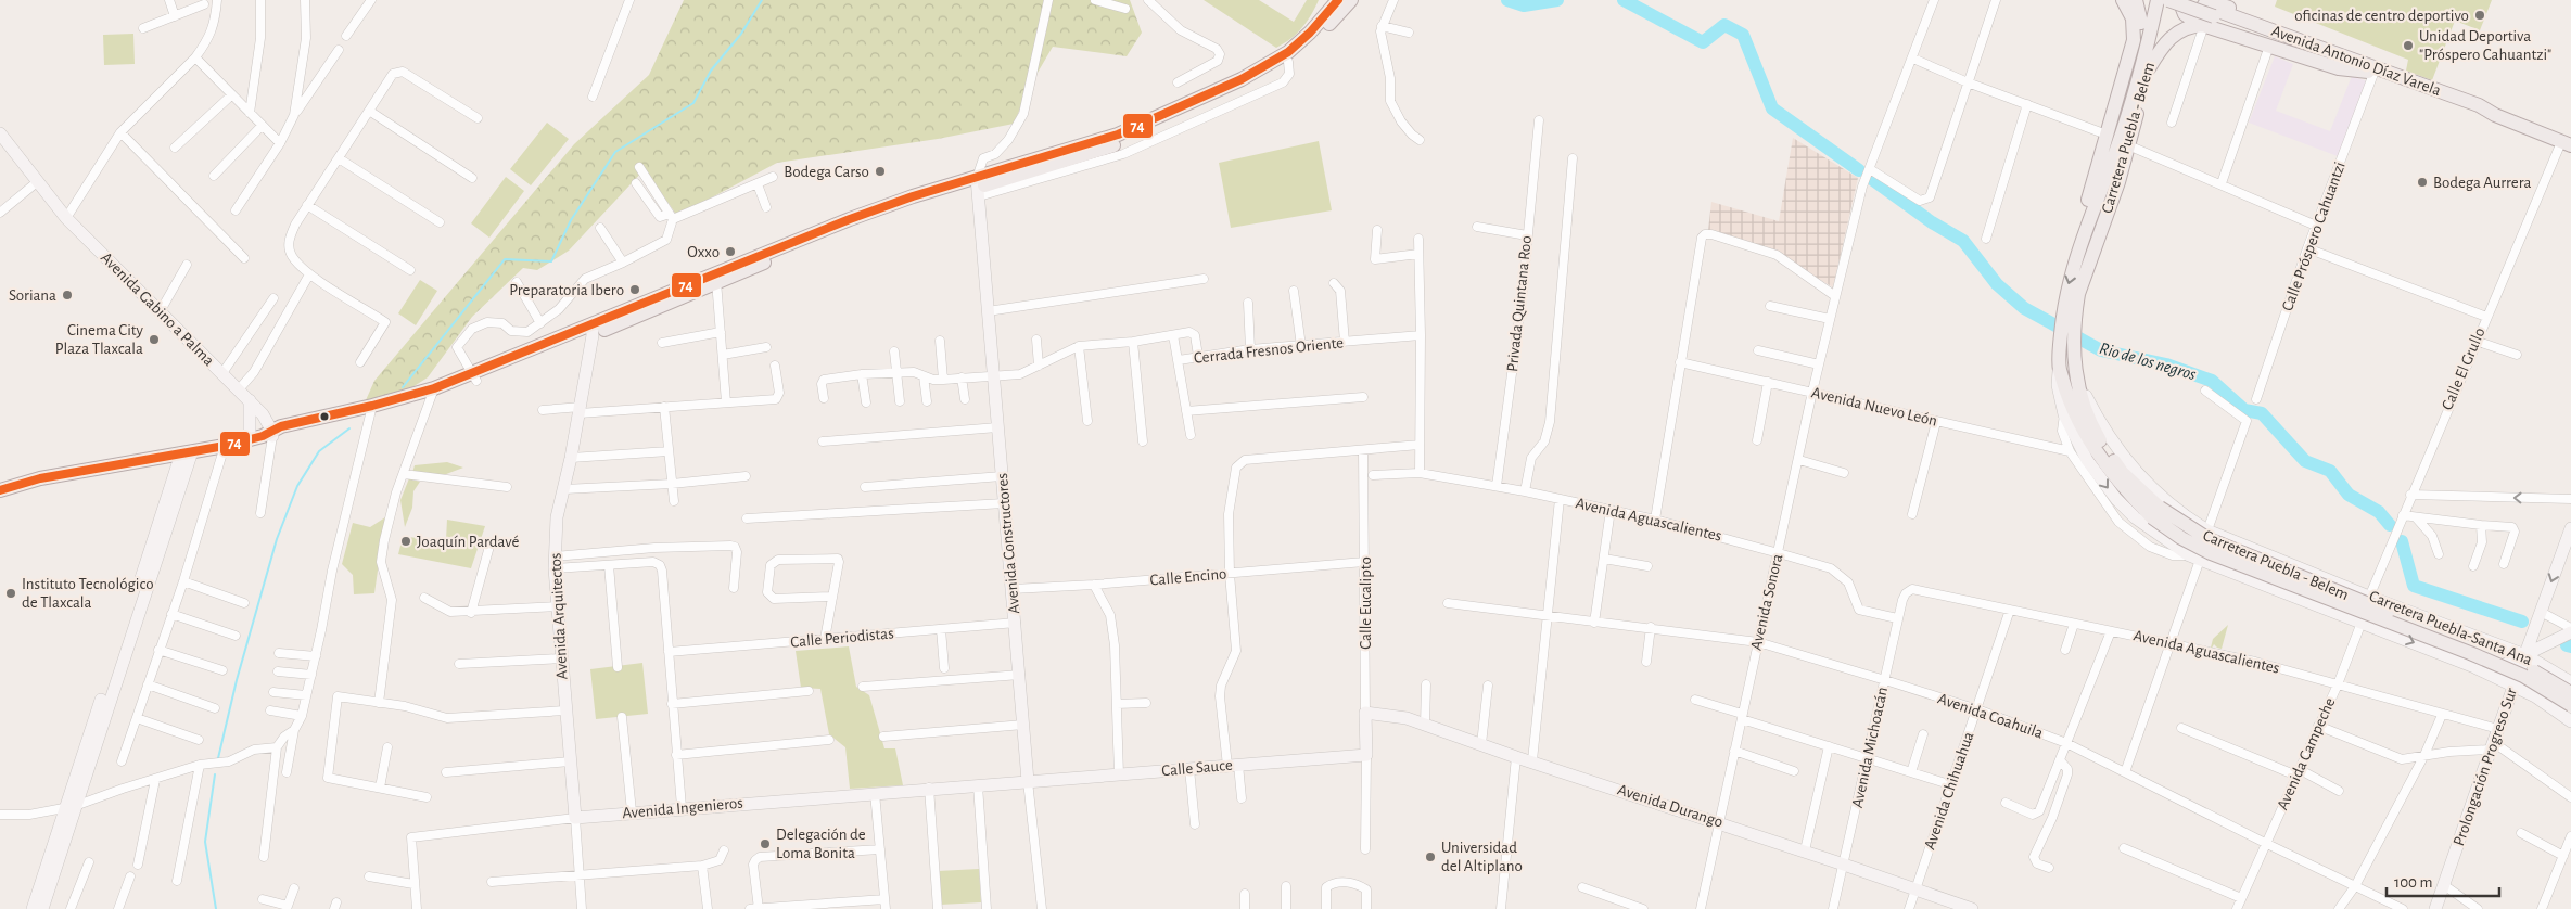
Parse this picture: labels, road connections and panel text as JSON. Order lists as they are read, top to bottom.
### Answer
{
  "streets": {
    "main road": ["Avenida Antonio Díaz Varela", "Carretera Puebla - Belem"],
    "street": [
      "Calle Próspero Cahuantzi",
      "Privada Quintana Roo",
      "Avenida Gabino a Palma",
      "Cerrada Fresnos Oriente",
      "Calle El Grullo",
      "Avenida Nuevo León",
      "Avenida Aguascalientes",
      "Avenida Constructores",
      "Calle Encino",
      "Avenida Sonora",
      "Calle Eucalipto",
      "Avenida Arquitectos",
      "Carretera Puebla-Santa Ana",
      "Calle Periodistas",
      "Avenida Coahuila",
      "Avenida Michoacán",
      "Avenida Campeche",
      "Prolongación Progreso Sur",
      "Calle Sauce",
      "Avenida Chihuahua",
      "Avenida Durango",
      "Avenida Ingenieros"
    ]
  },
  "crossings": [
    ["Avenida Antonio Díaz Varela", "Calle Próspero Cahuantzi"],
    ["Avenida Antonio Díaz Varela", "Calle El Grullo"],
    ["Carretera Puebla - Belem", "Carretera Puebla-Santa Ana"],
    ["Carretera Puebla - Belem", "Avenida Campeche"],
    ["Carretera Puebla - Belem", "Prolongación Progreso Sur"],
    ["Privada Quintana Roo", "Avenida Aguascalientes"],
    ["Cerrada Fresnos Oriente", "Avenida Constructores"],
    ["Calle El Grullo", "Carretera Puebla-Santa Ana"],
    ["Calle El Grullo", "Avenida Campeche"],
    ["Avenida Nuevo León", "Avenida Sonora"],
    ["Avenida Aguascalientes", "Avenida Sonora"],
    ["Avenida Aguascalientes", "Avenida Michoacán"],
    ["Avenida Aguascalientes", "Avenida Campeche"],
    ["Avenida Aguascalientes", "Prolongación Progreso Sur"],
    ["Avenida Aguascalientes", "Avenida Chihuahua"],
    ["Avenida Constructores", "Calle Encino"],
    ["Avenida Constructores", "Calle Periodistas"],
    ["Avenida Constructores", "Calle Sauce"],
    ["Avenida Constructores", "Avenida Ingenieros"],
    ["Calle Encino", "Calle Eucalipto"],
    ["Avenida Sonora", "Avenida Coahuila"],
    ["Avenida Sonora", "Avenida Durango"],
    ["Calle Eucalipto", "Calle Sauce"],
    ["Calle Eucalipto", "Avenida Durango"],
    ["Avenida Arquitectos", "Avenida Ingenieros"],
    ["Carretera Puebla-Santa Ana", "Avenida Campeche"],
    ["Carretera Puebla-Santa Ana", "Prolongación Progreso Sur"],
    ["Avenida Coahuila", "Avenida Michoacán"],
    ["Avenida Coahuila", "Avenida Campeche"],
    ["Avenida Coahuila", "Avenida Chihuahua"],
    ["Avenida Michoacán", "Avenida Durango"],
    ["Calle Sauce", "Avenida Ingenieros"],
    ["Avenida Chihuahua", "Avenida Durango"]
  ],
  "water": ["Rio de los negros"],
  "places": [
    "oficinas de centro deportivo",
    "Unidad Deportiva \"Próspero Cahuantzi\"",
    "Bodega Carso",
    "Bodega Aurrera",
    "Oxxo",
    "Preparatoria Ibero",
    "Soriana",
    "Cinema City Plaza Tlaxcala",
    "Joaquín Pardavé",
    "Instituto Tecnológico de Tlaxcala",
    "Delegación de Loma Bonita",
    "Universidad del Altiplano"
  ],
  "lines": ["transit line 74"],
  "scale_bar": "100 m"
}
